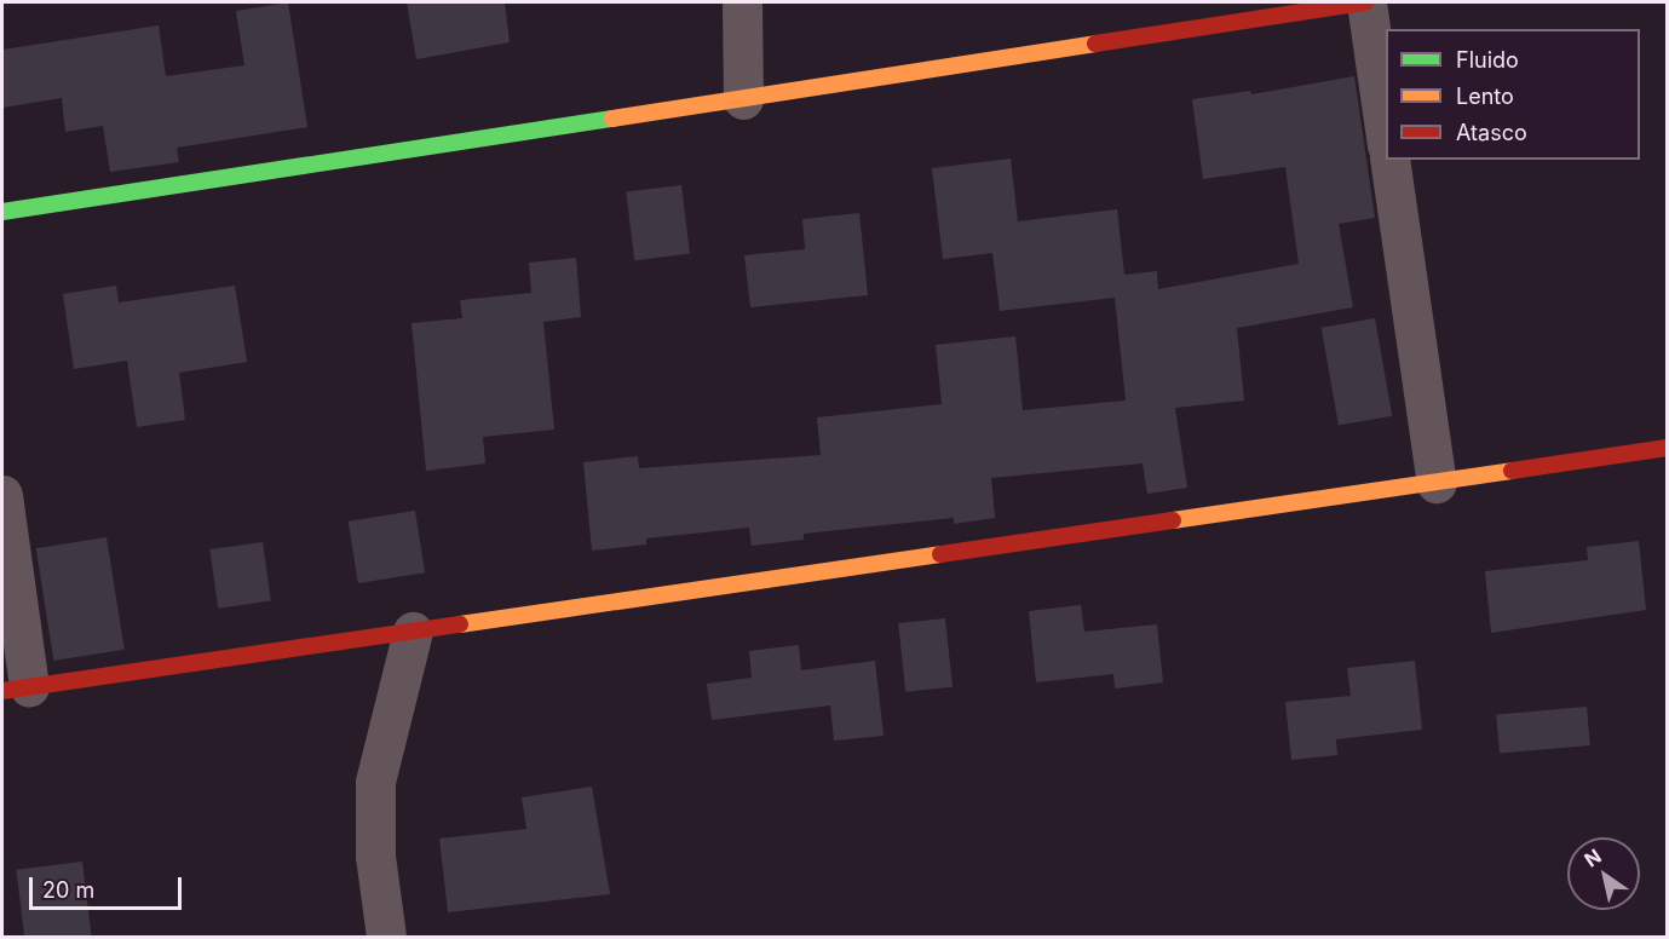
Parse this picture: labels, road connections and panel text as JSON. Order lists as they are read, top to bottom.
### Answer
{
  "legend": ["Fluido", "Lento", "Atasco"],
  "scale_bar": "20 m",
  "north": "top left"
}
